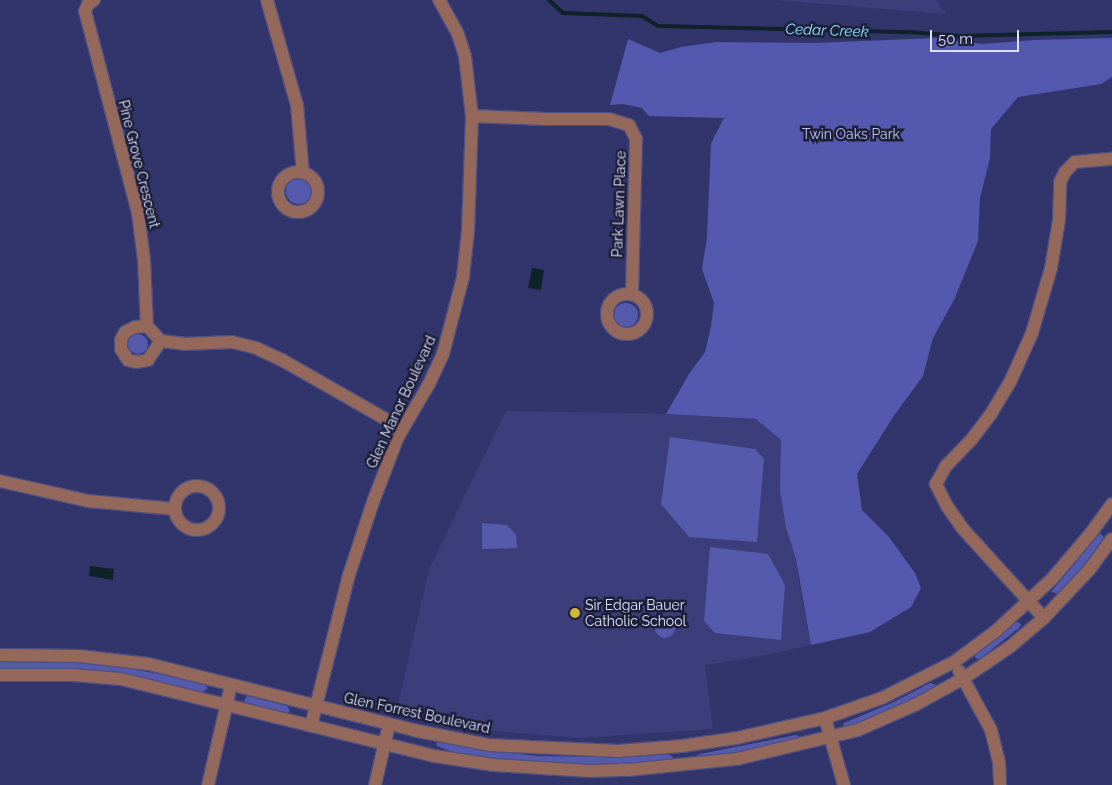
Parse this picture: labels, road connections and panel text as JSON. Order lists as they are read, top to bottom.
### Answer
{
  "streets": {
    "street": [
      "Pine Grove Crescent",
      "Park Lawn Place",
      "Glen Manor Boulevard",
      "Glen Forrest Boulevard"
    ]
  },
  "crossings": [
    ["Park Lawn Place", "Glen Manor Boulevard"],
    ["Glen Manor Boulevard", "Glen Forrest Boulevard"]
  ],
  "water": ["Cedar Creek"],
  "parks": ["Twin Oaks Park"],
  "places": ["Sir Edgar Bauer Catholic School"],
  "scale_bar": "50 m"
}
